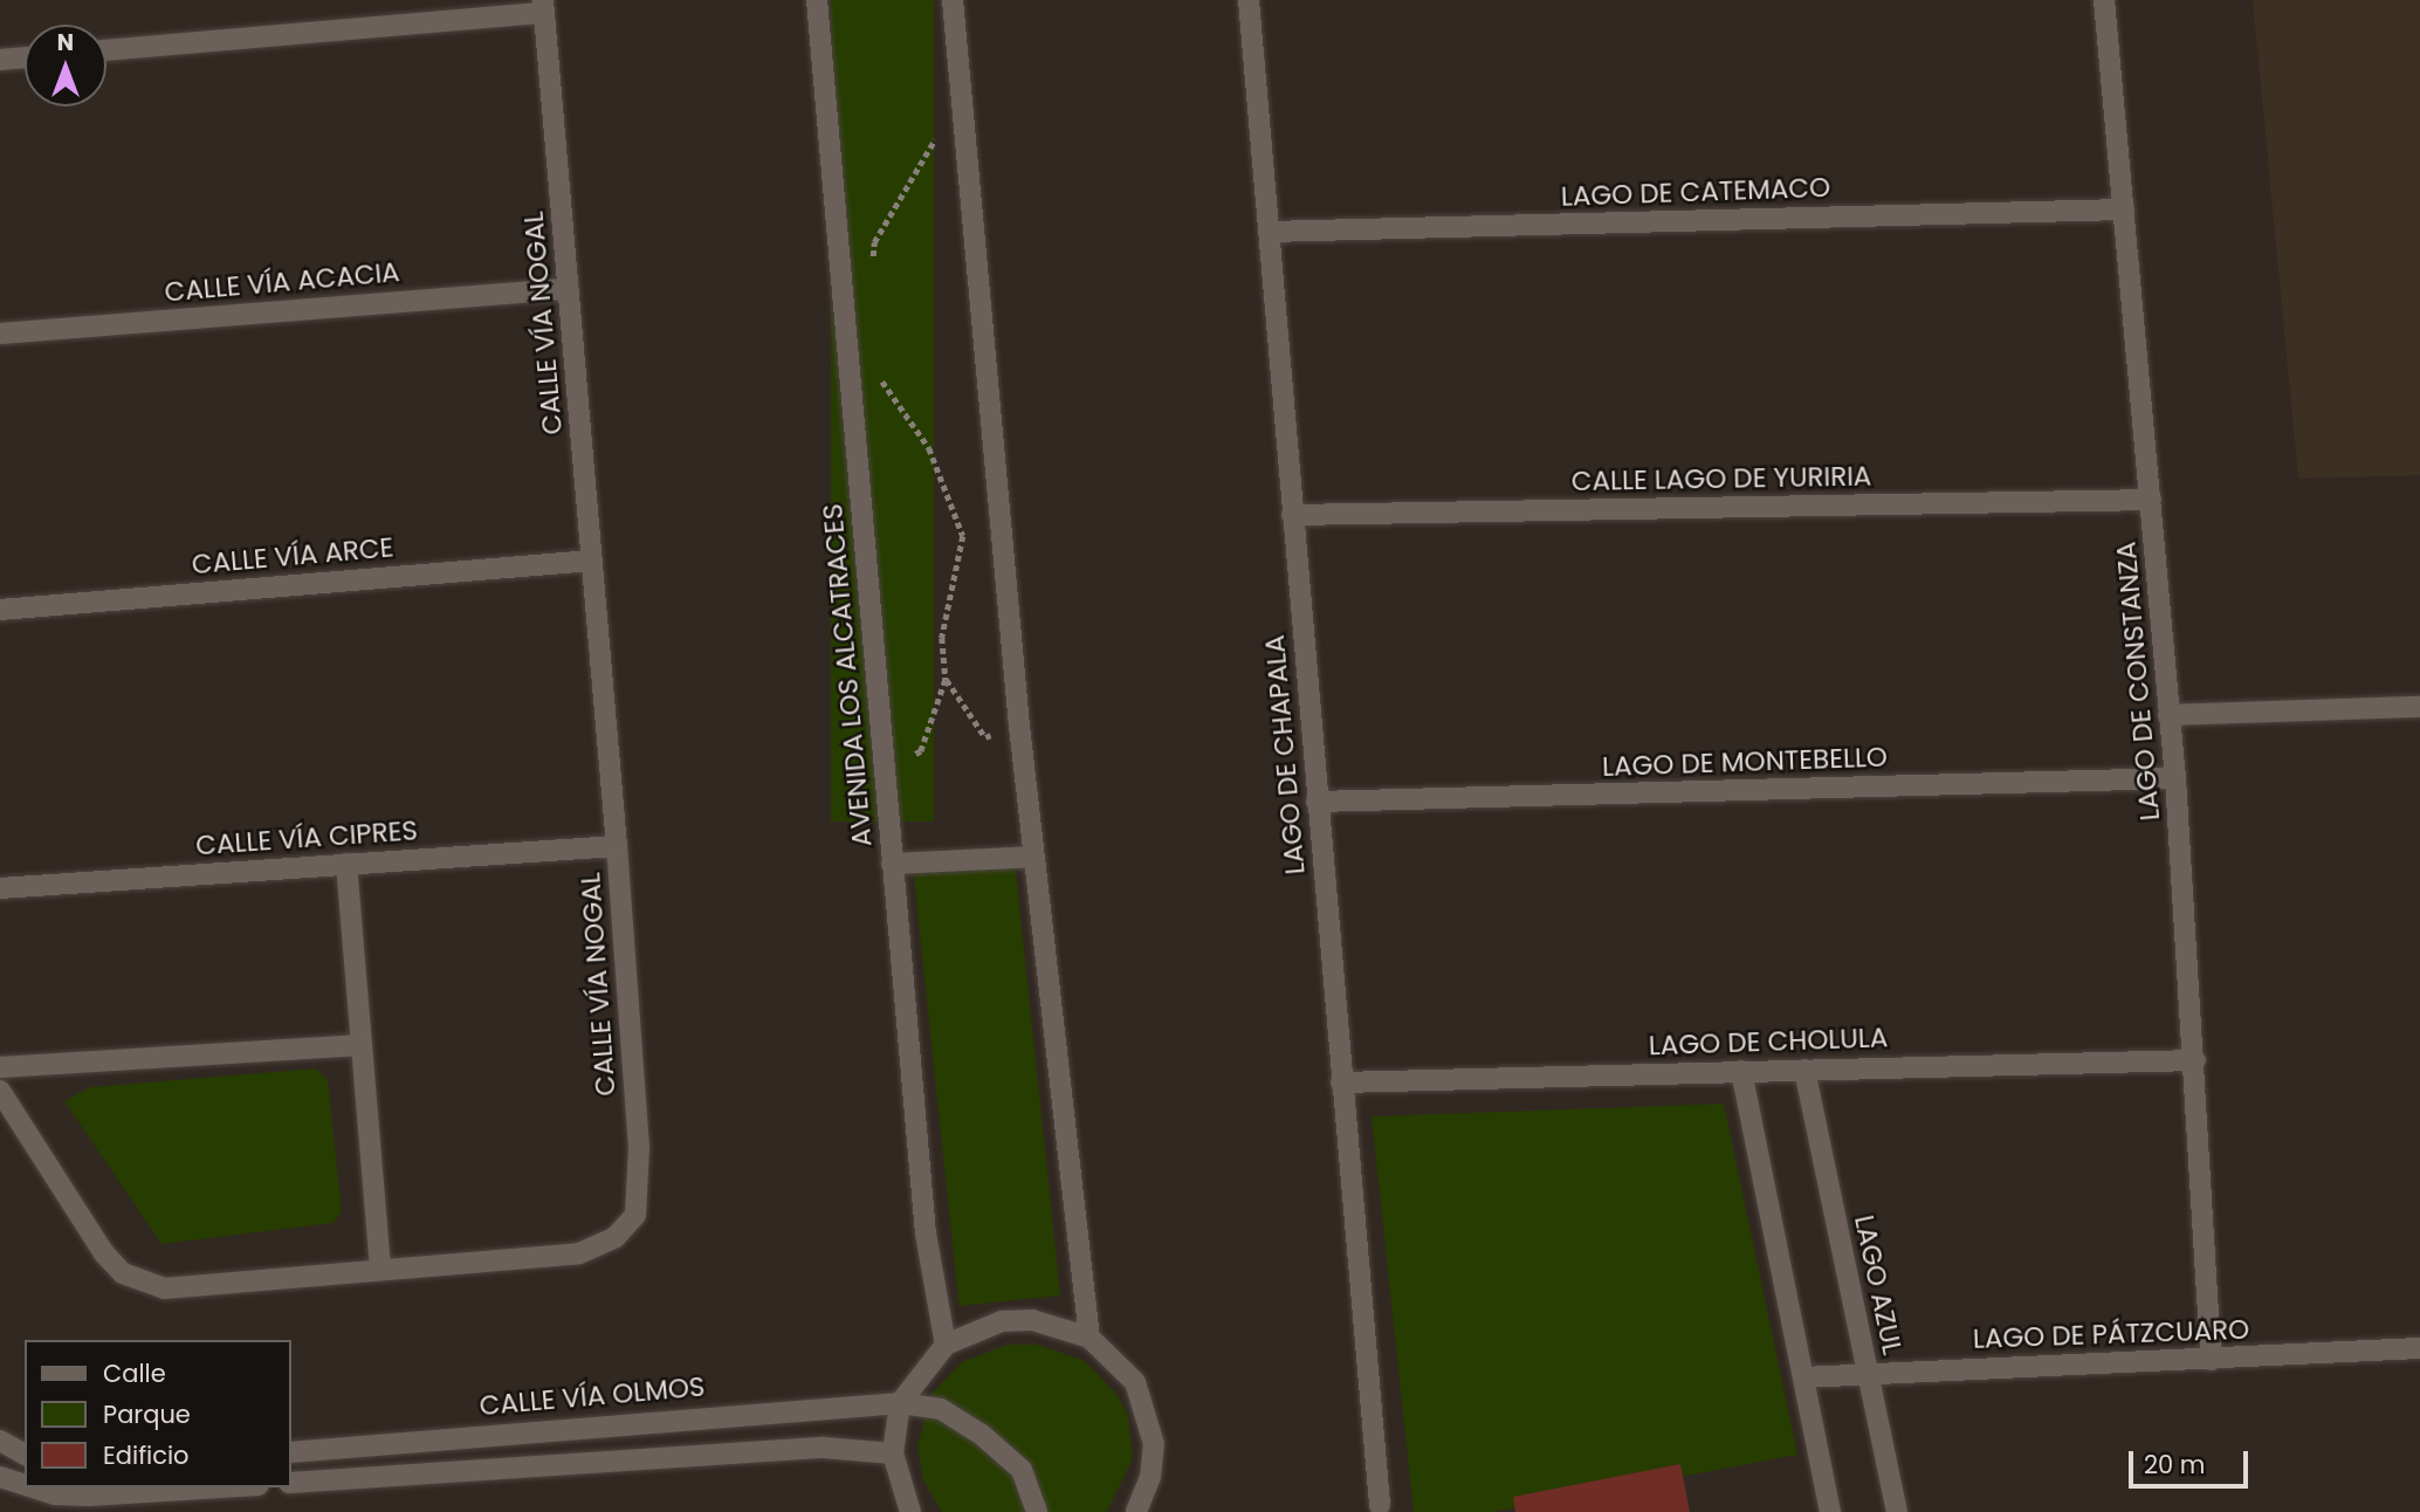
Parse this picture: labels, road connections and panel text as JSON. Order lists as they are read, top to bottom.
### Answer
{
  "streets": {
    "street": [
      "LAGO DE CATEMACO",
      "CALLE VÍA ACACIA",
      "CALLE VÍA NOGAL",
      "CALLE LAGO DE YURIRIA",
      "CALLE VÍA ARCE",
      "AVENIDA LOS ALCATRACES",
      "LAGO DE CONSTANZA",
      "LAGO DE CHAPALA",
      "LAGO DE MONTEBELLO",
      "CALLE VÍA CIPRES",
      "LAGO DE CHOLULA",
      "LAGO AZUL",
      "LAGO DE PÁTZCUARO",
      "CALLE VÍA OLMOS"
    ]
  },
  "crossings": [
    ["LAGO DE CATEMACO", "LAGO DE CONSTANZA"],
    ["LAGO DE CATEMACO", "LAGO DE CHAPALA"],
    ["CALLE VÍA ACACIA", "CALLE VÍA NOGAL"],
    ["CALLE VÍA NOGAL", "CALLE VÍA ARCE"],
    ["CALLE VÍA NOGAL", "CALLE VÍA CIPRES"],
    ["CALLE LAGO DE YURIRIA", "LAGO DE CONSTANZA"],
    ["CALLE LAGO DE YURIRIA", "LAGO DE CHAPALA"],
    ["LAGO DE CONSTANZA", "LAGO DE MONTEBELLO"],
    ["LAGO DE CONSTANZA", "LAGO DE CHOLULA"],
    ["LAGO DE CONSTANZA", "LAGO DE PÁTZCUARO"],
    ["LAGO DE CHAPALA", "LAGO DE MONTEBELLO"],
    ["LAGO DE CHAPALA", "LAGO DE CHOLULA"],
    ["LAGO DE CHOLULA", "LAGO AZUL"],
    ["LAGO AZUL", "LAGO DE PÁTZCUARO"]
  ],
  "legend": ["Calle", "Parque", "Edificio"],
  "scale_bar": "20 m",
  "north": "top"
}
